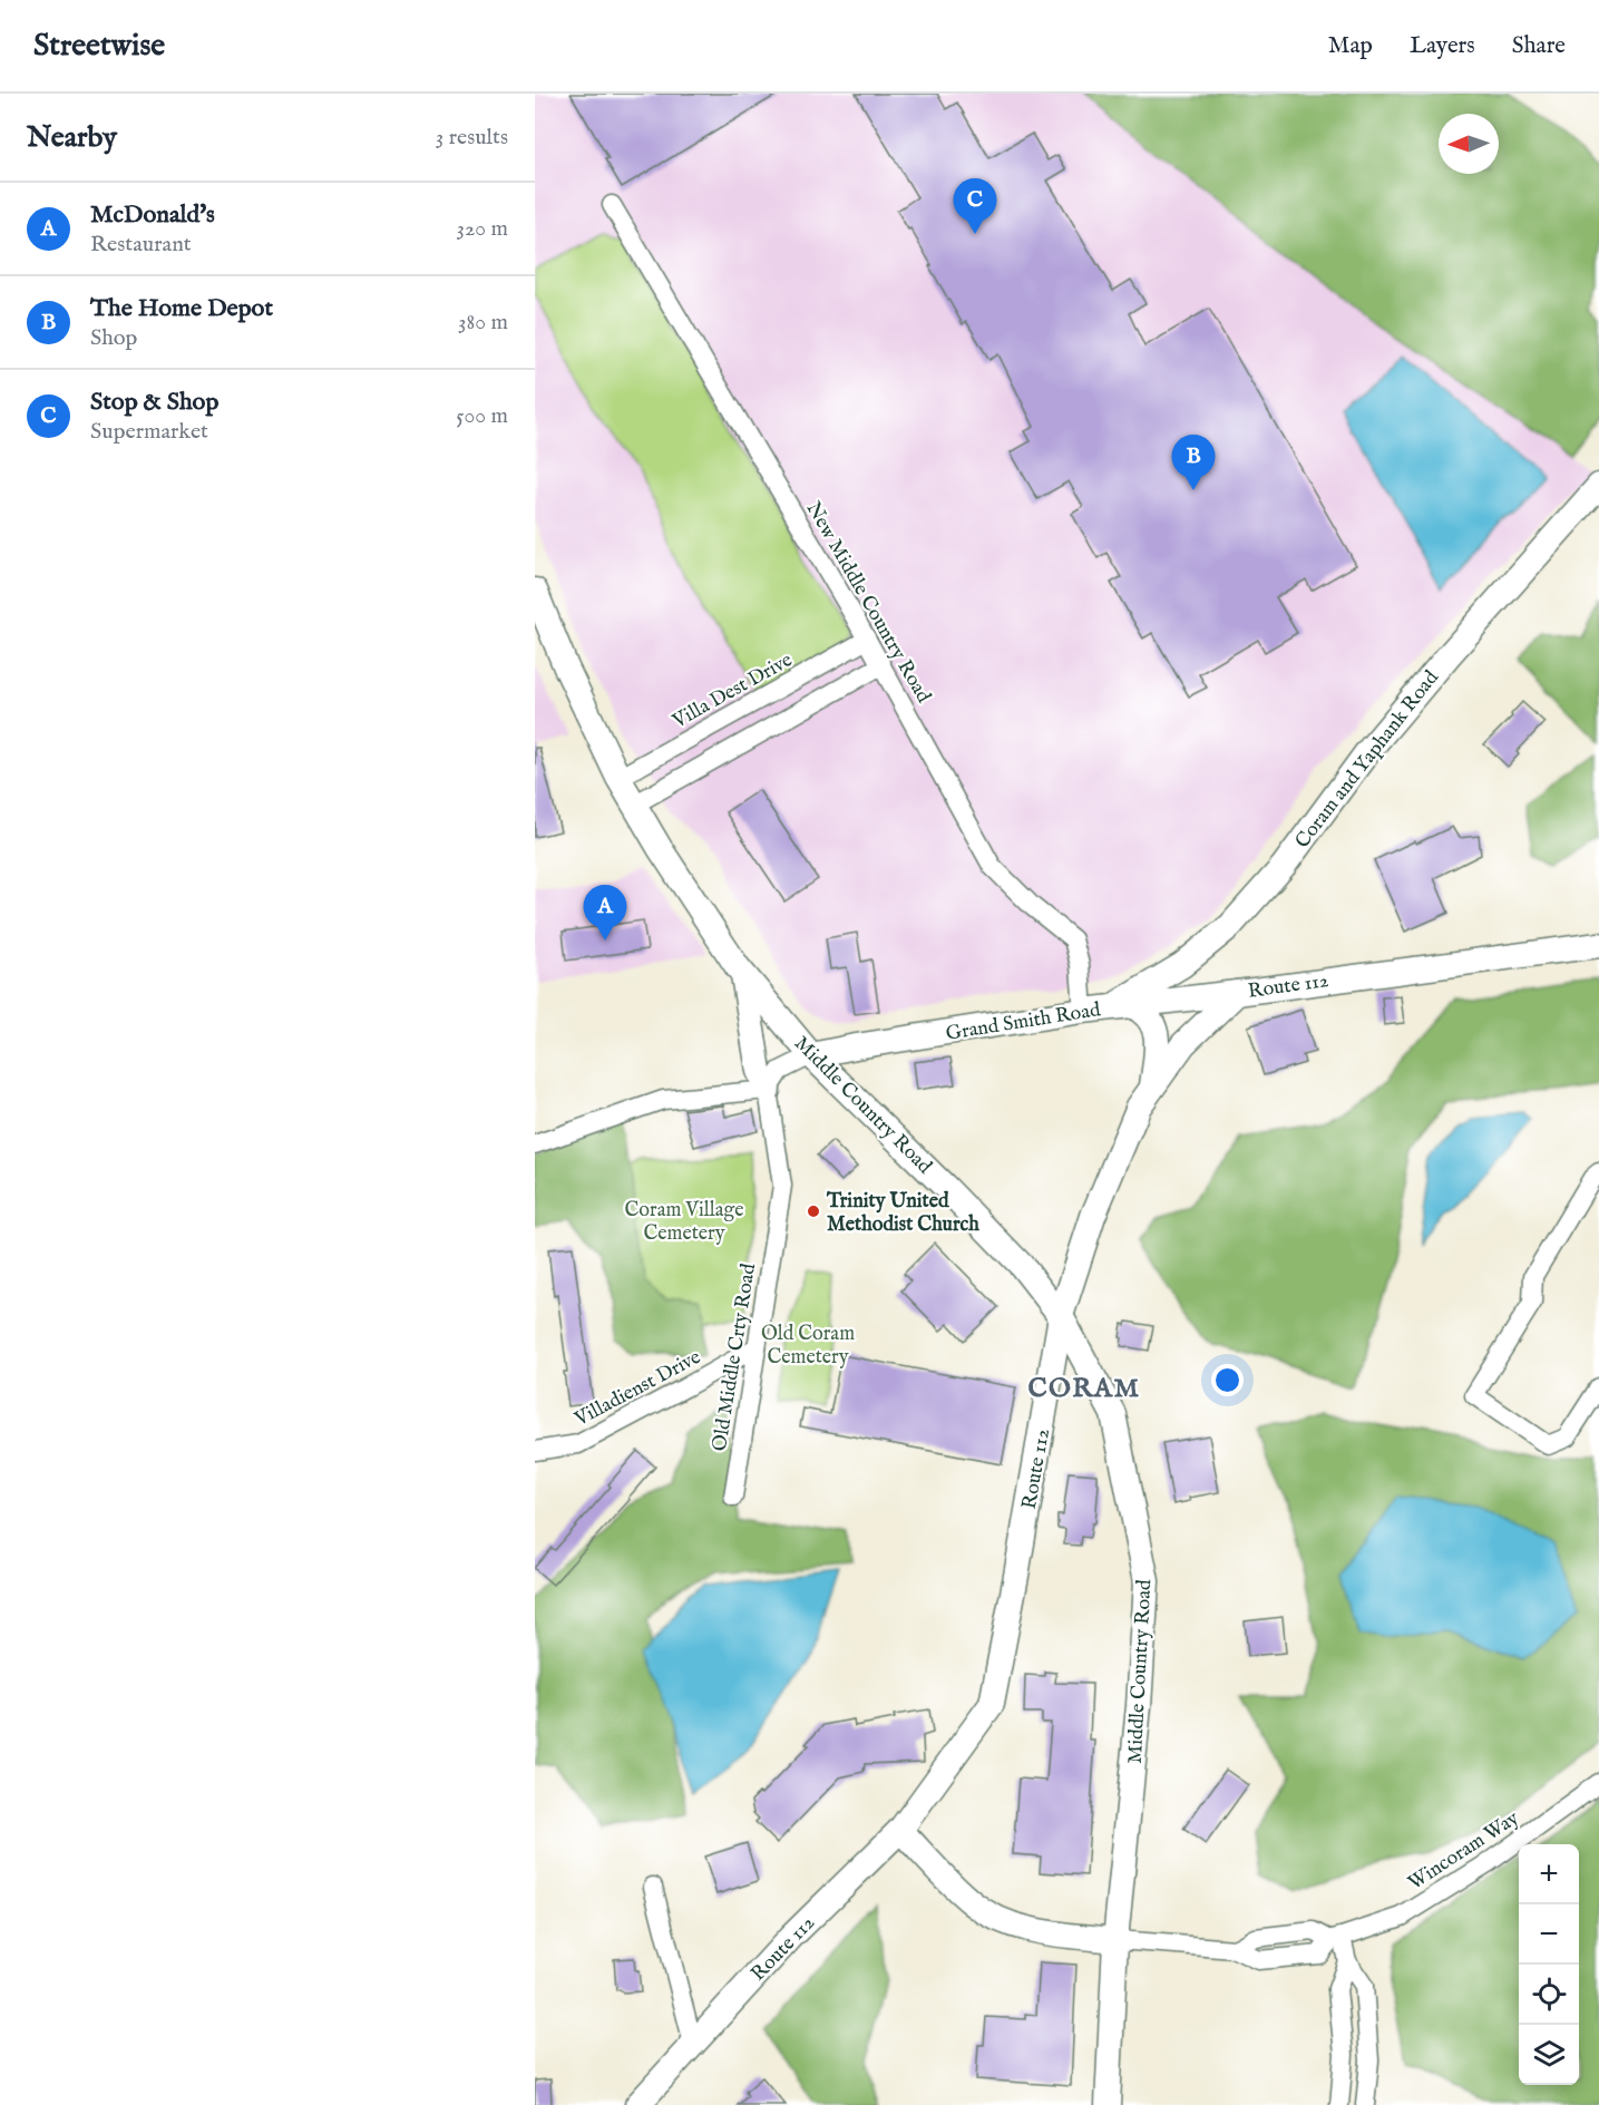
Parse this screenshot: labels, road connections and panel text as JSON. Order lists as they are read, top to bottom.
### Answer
{
  "streets": {
    "main road": [
      "Coram and Yaphank Road",
      "Route 112",
      "Grand Smith Road",
      "Middle Country Road"
    ],
    "street": [
      "New Middle Country Road",
      "Villa Dest Drive",
      "Old Middle Crty Road",
      "Villadienst Drive",
      "Wincoram Way"
    ]
  },
  "crossings": [
    ["New Middle Country Road", "Villa Dest Drive"],
    ["New Middle Country Road", "Grand Smith Road"],
    ["Villa Dest Drive", "Middle Country Road"],
    ["Coram and Yaphank Road", "Grand Smith Road"],
    ["Route 112", "Grand Smith Road"],
    ["Route 112", "Middle Country Road"],
    ["Grand Smith Road", "Middle Country Road"],
    ["Middle Country Road", "Wincoram Way"],
    ["Old Middle Crty Road", "Villadienst Drive"]
  ],
  "districts": ["CORAM"],
  "parks": ["Coram Village Cemetery", "Old Coram Cemetery"],
  "places": ["Trinity United Methodist Church"],
  "north": "left",
  "page": {
    "header": "Streetwise",
    "nav": ["Map", "Layers", "Share"],
    "heading": ["Nearby", "3 results"],
    "pins": ["C", "B", "A"],
    "list": [
      {
        "mark": "A",
        "name": "McDonald's",
        "note": "Restaurant",
        "value": "320 m"
      },
      {
        "mark": "B",
        "name": "The Home Depot",
        "note": "Shop",
        "value": "380 m"
      },
      {
        "mark": "C",
        "name": "Stop & Shop",
        "note": "Supermarket",
        "value": "500 m"
      }
    ],
    "map_buttons": ["+", "−"]
  }
}
